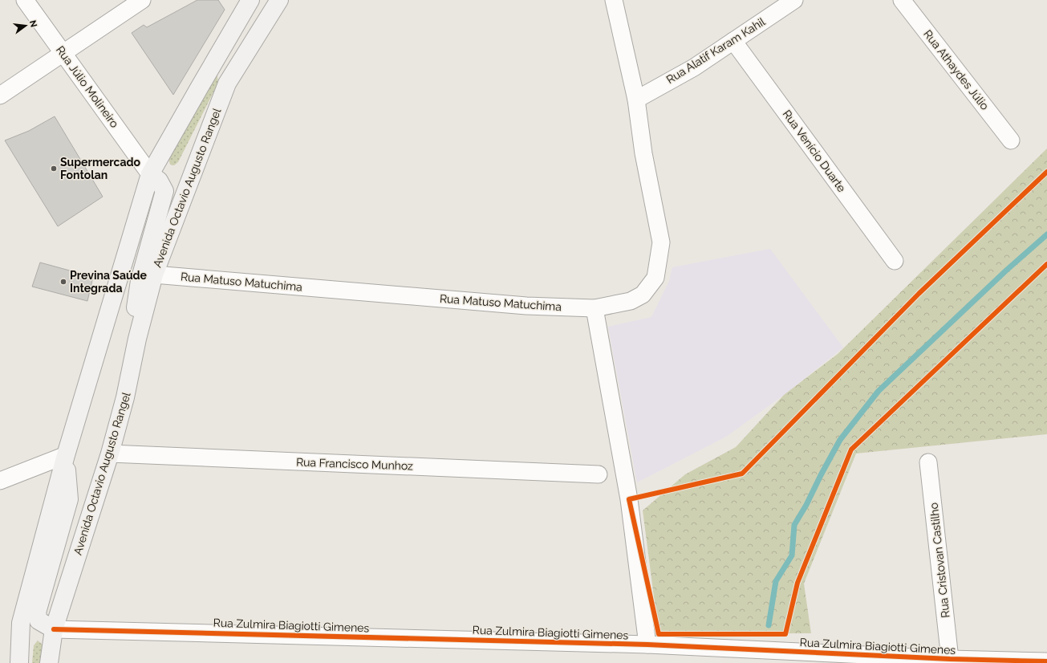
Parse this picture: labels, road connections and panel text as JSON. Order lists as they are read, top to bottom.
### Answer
{
  "streets": {
    "main road": ["Avenida Octavio Augusto Rangel"],
    "street": [
      "Rua Alatif Karam Kahil",
      "Rua Athaydes Júlio",
      "Rua Júlio Molineiro",
      "Rua Venício Duarte",
      "Rua Matuso Matuchima",
      "Rua Francisco Munhoz",
      "Rua Cristovan Castilho",
      "Rua Zulmira Biagiotti Gimenes"
    ]
  },
  "crossings": [
    ["Rua Alatif Karam Kahil", "Rua Venício Duarte"],
    ["Rua Alatif Karam Kahil", "Rua Matuso Matuchima"],
    ["Rua Júlio Molineiro", "Avenida Octavio Augusto Rangel"],
    ["Avenida Octavio Augusto Rangel", "Rua Matuso Matuchima"],
    ["Avenida Octavio Augusto Rangel", "Rua Francisco Munhoz"],
    ["Avenida Octavio Augusto Rangel", "Rua Zulmira Biagiotti Gimenes"],
    ["Rua Cristovan Castilho", "Rua Zulmira Biagiotti Gimenes"]
  ],
  "places": ["Supermercado Fontolan", "Previna Saúde Integrada"],
  "north": "right"
}
